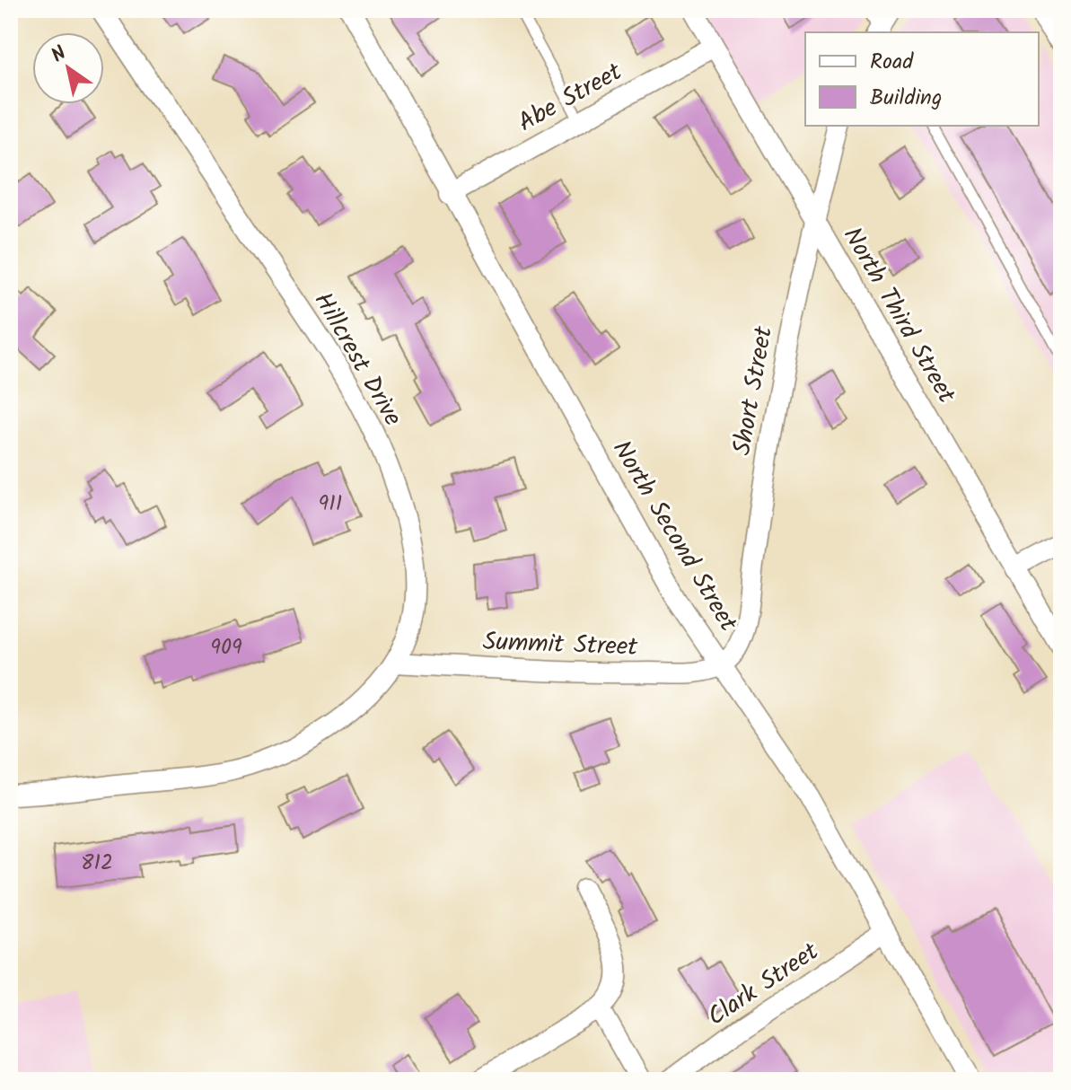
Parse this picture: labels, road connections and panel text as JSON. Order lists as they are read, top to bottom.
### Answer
{
  "streets": {
    "street": [
      "Abe Street",
      "North Third Street",
      "Hillcrest Drive",
      "Short Street",
      "North Second Street",
      "Summit Street",
      "Clark Street"
    ]
  },
  "crossings": [
    ["Abe Street", "North Third Street"],
    ["Abe Street", "North Second Street"],
    ["North Third Street", "Short Street"],
    ["Hillcrest Drive", "Summit Street"],
    ["Short Street", "North Second Street"],
    ["Short Street", "Summit Street"],
    ["North Second Street", "Summit Street"],
    ["North Second Street", "Clark Street"]
  ],
  "house_numbers": ["911", "909", "812"],
  "legend": ["Road", "Building"],
  "north": "top left"
}
